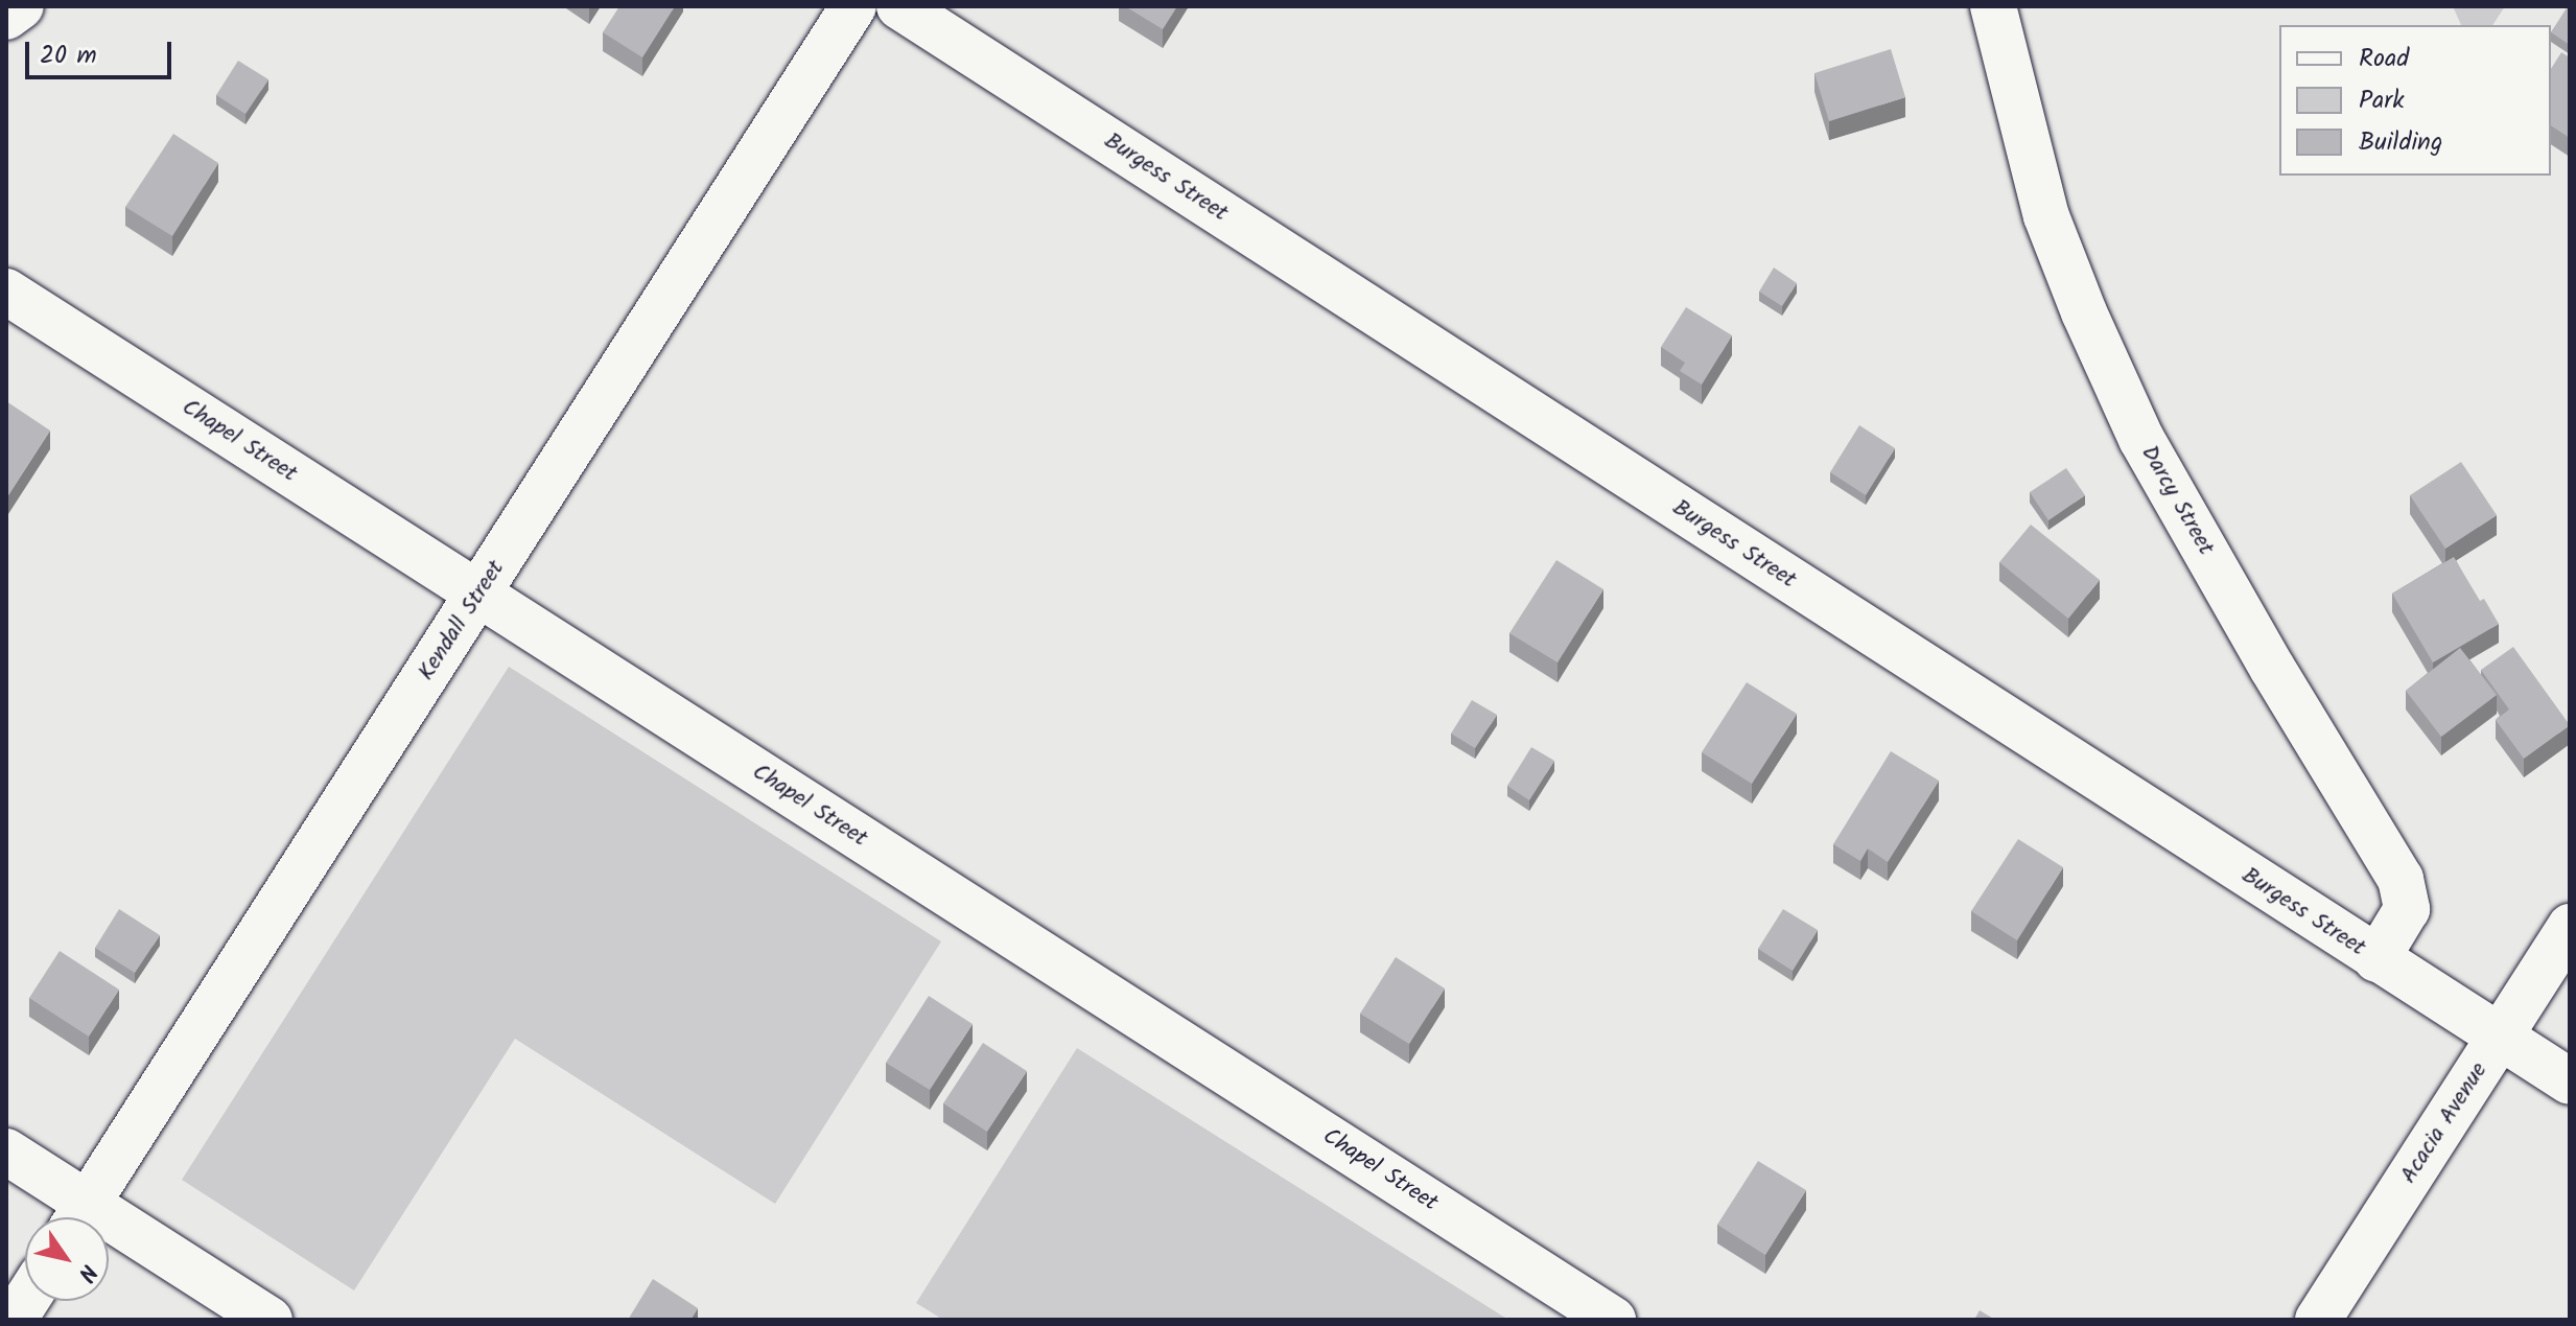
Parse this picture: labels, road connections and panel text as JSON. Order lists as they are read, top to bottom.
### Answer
{
  "streets": {
    "street": [
      "Burgess Street",
      "Chapel Street",
      "Darcy Street",
      "Kendall Street",
      "Acacia Avenue"
    ]
  },
  "crossings": [
    ["Burgess Street", "Darcy Street"],
    ["Burgess Street", "Acacia Avenue"],
    ["Chapel Street", "Kendall Street"]
  ],
  "legend": ["Road", "Park", "Building"],
  "scale_bar": "20 m",
  "north": "bottom right"
}
